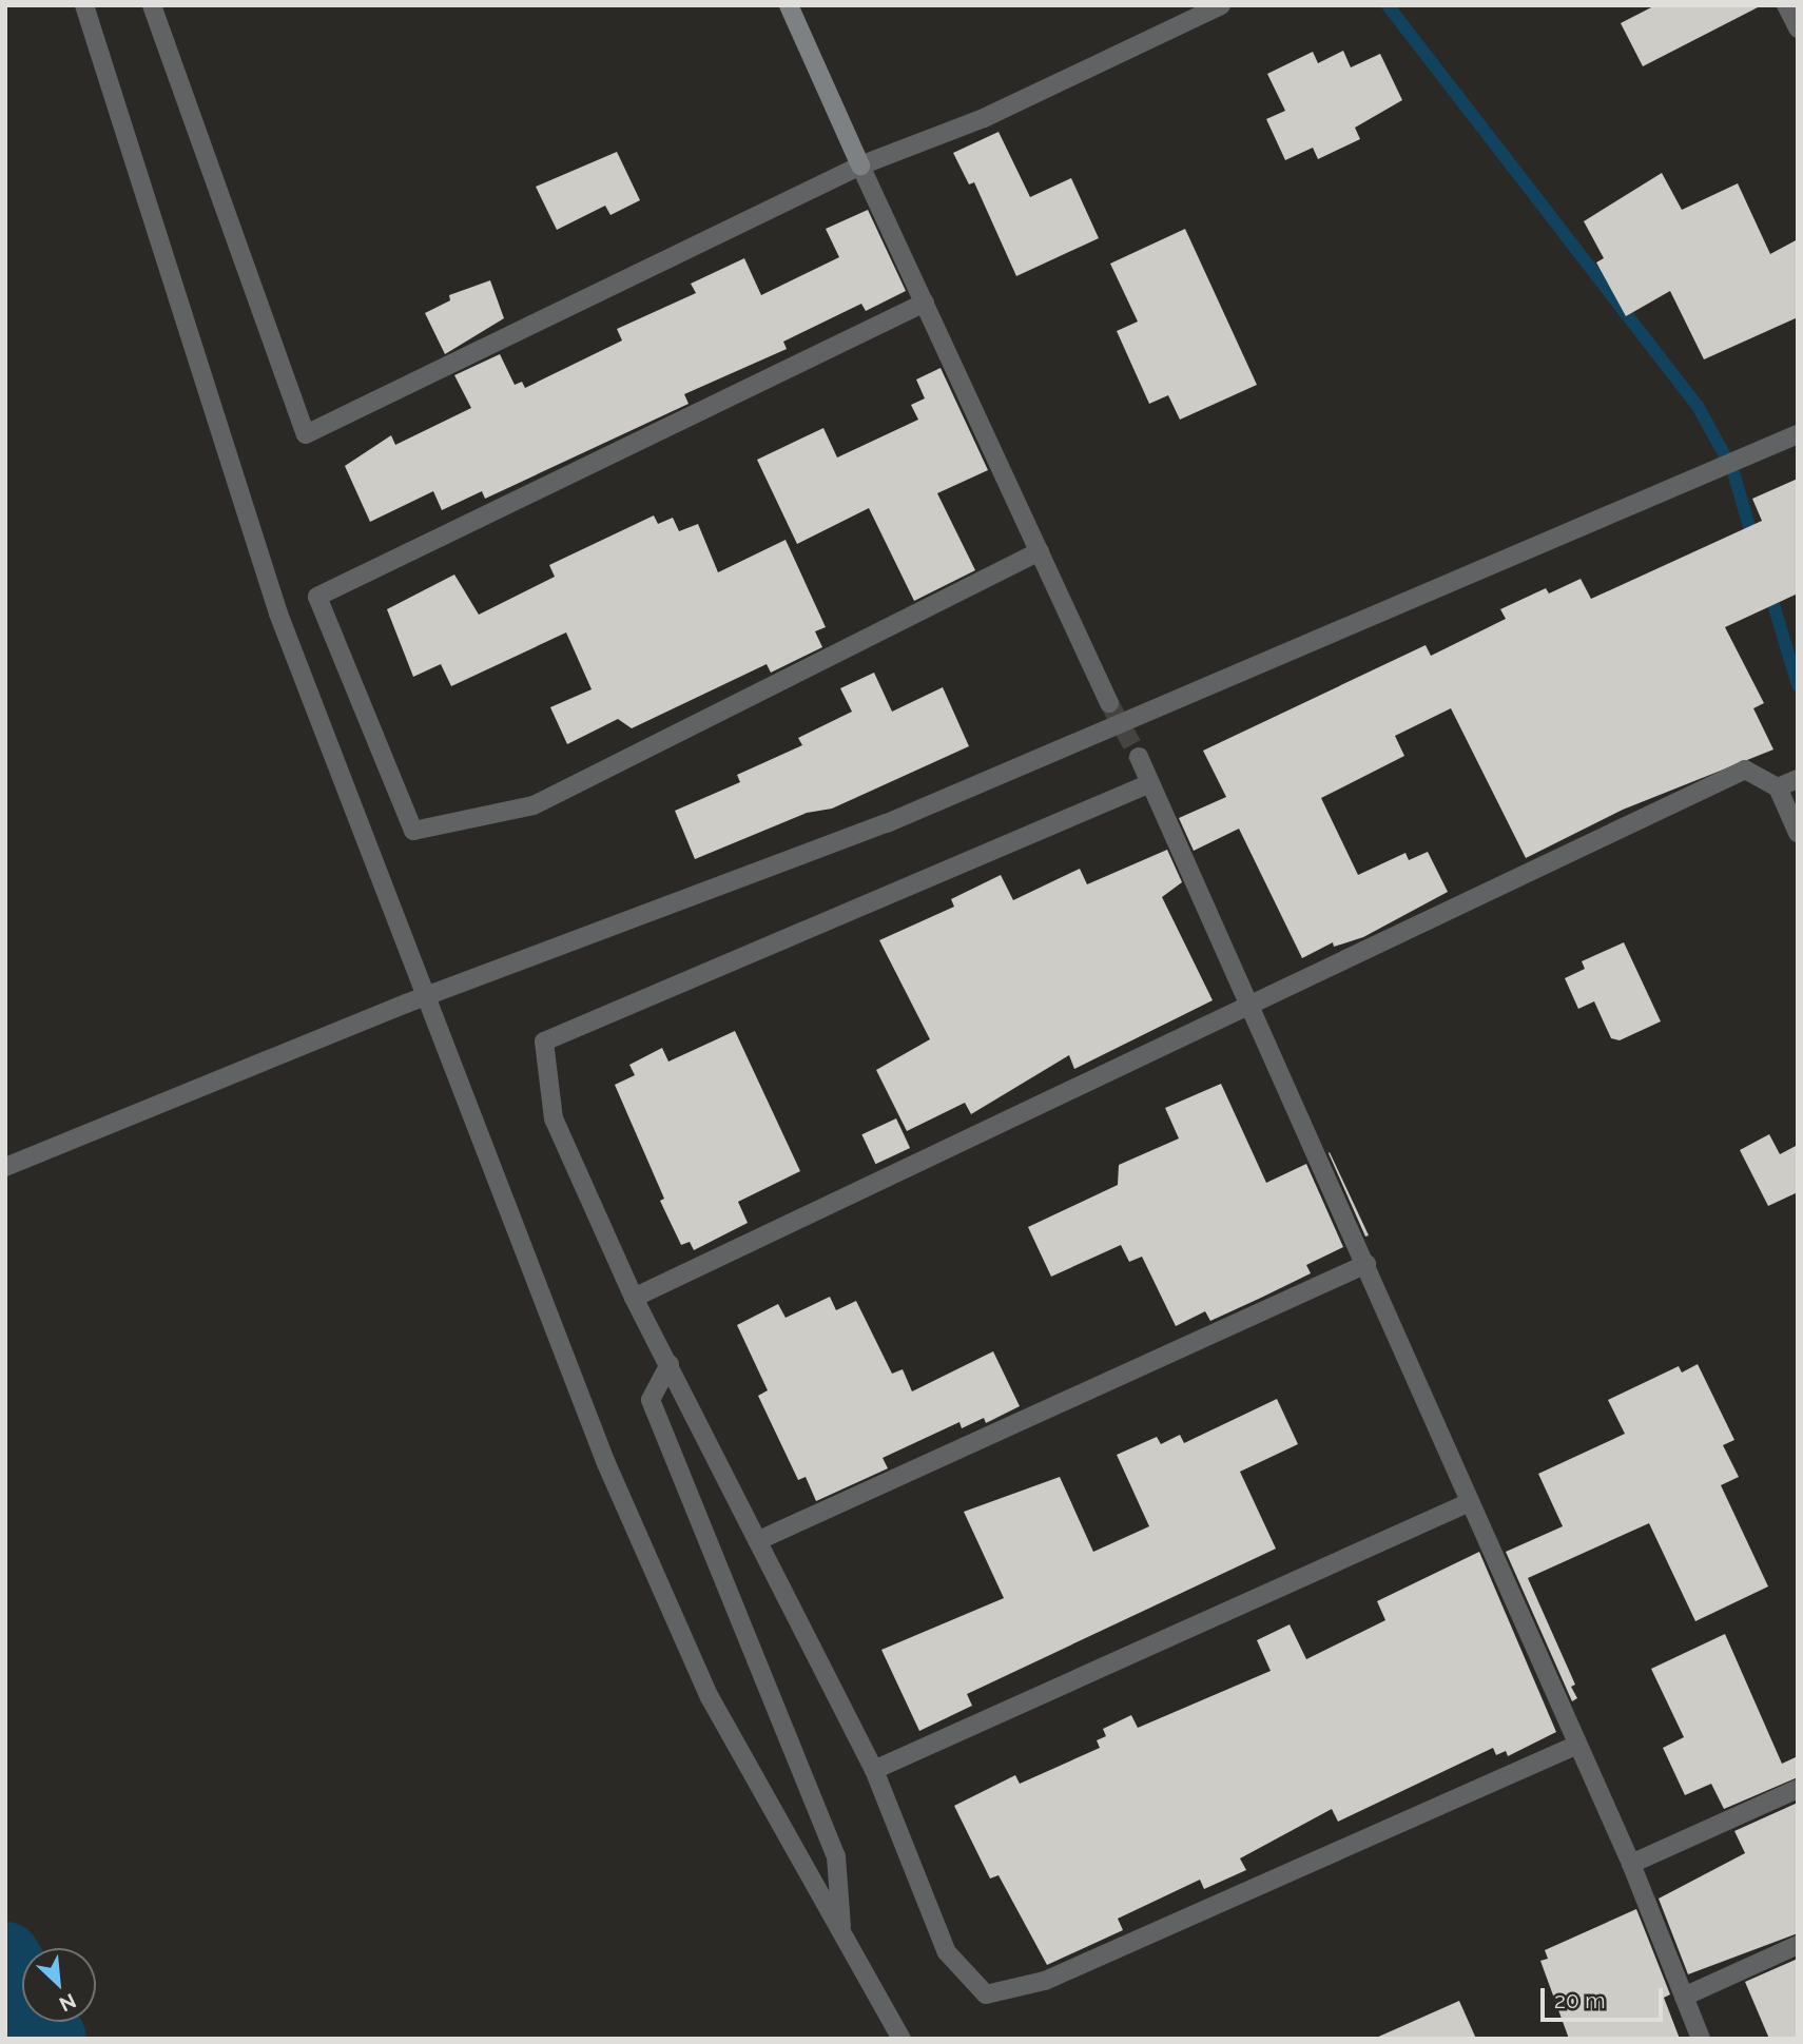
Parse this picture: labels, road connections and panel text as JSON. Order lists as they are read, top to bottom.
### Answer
{
  "scale_bar": "20 m",
  "north": "bottom right"
}
